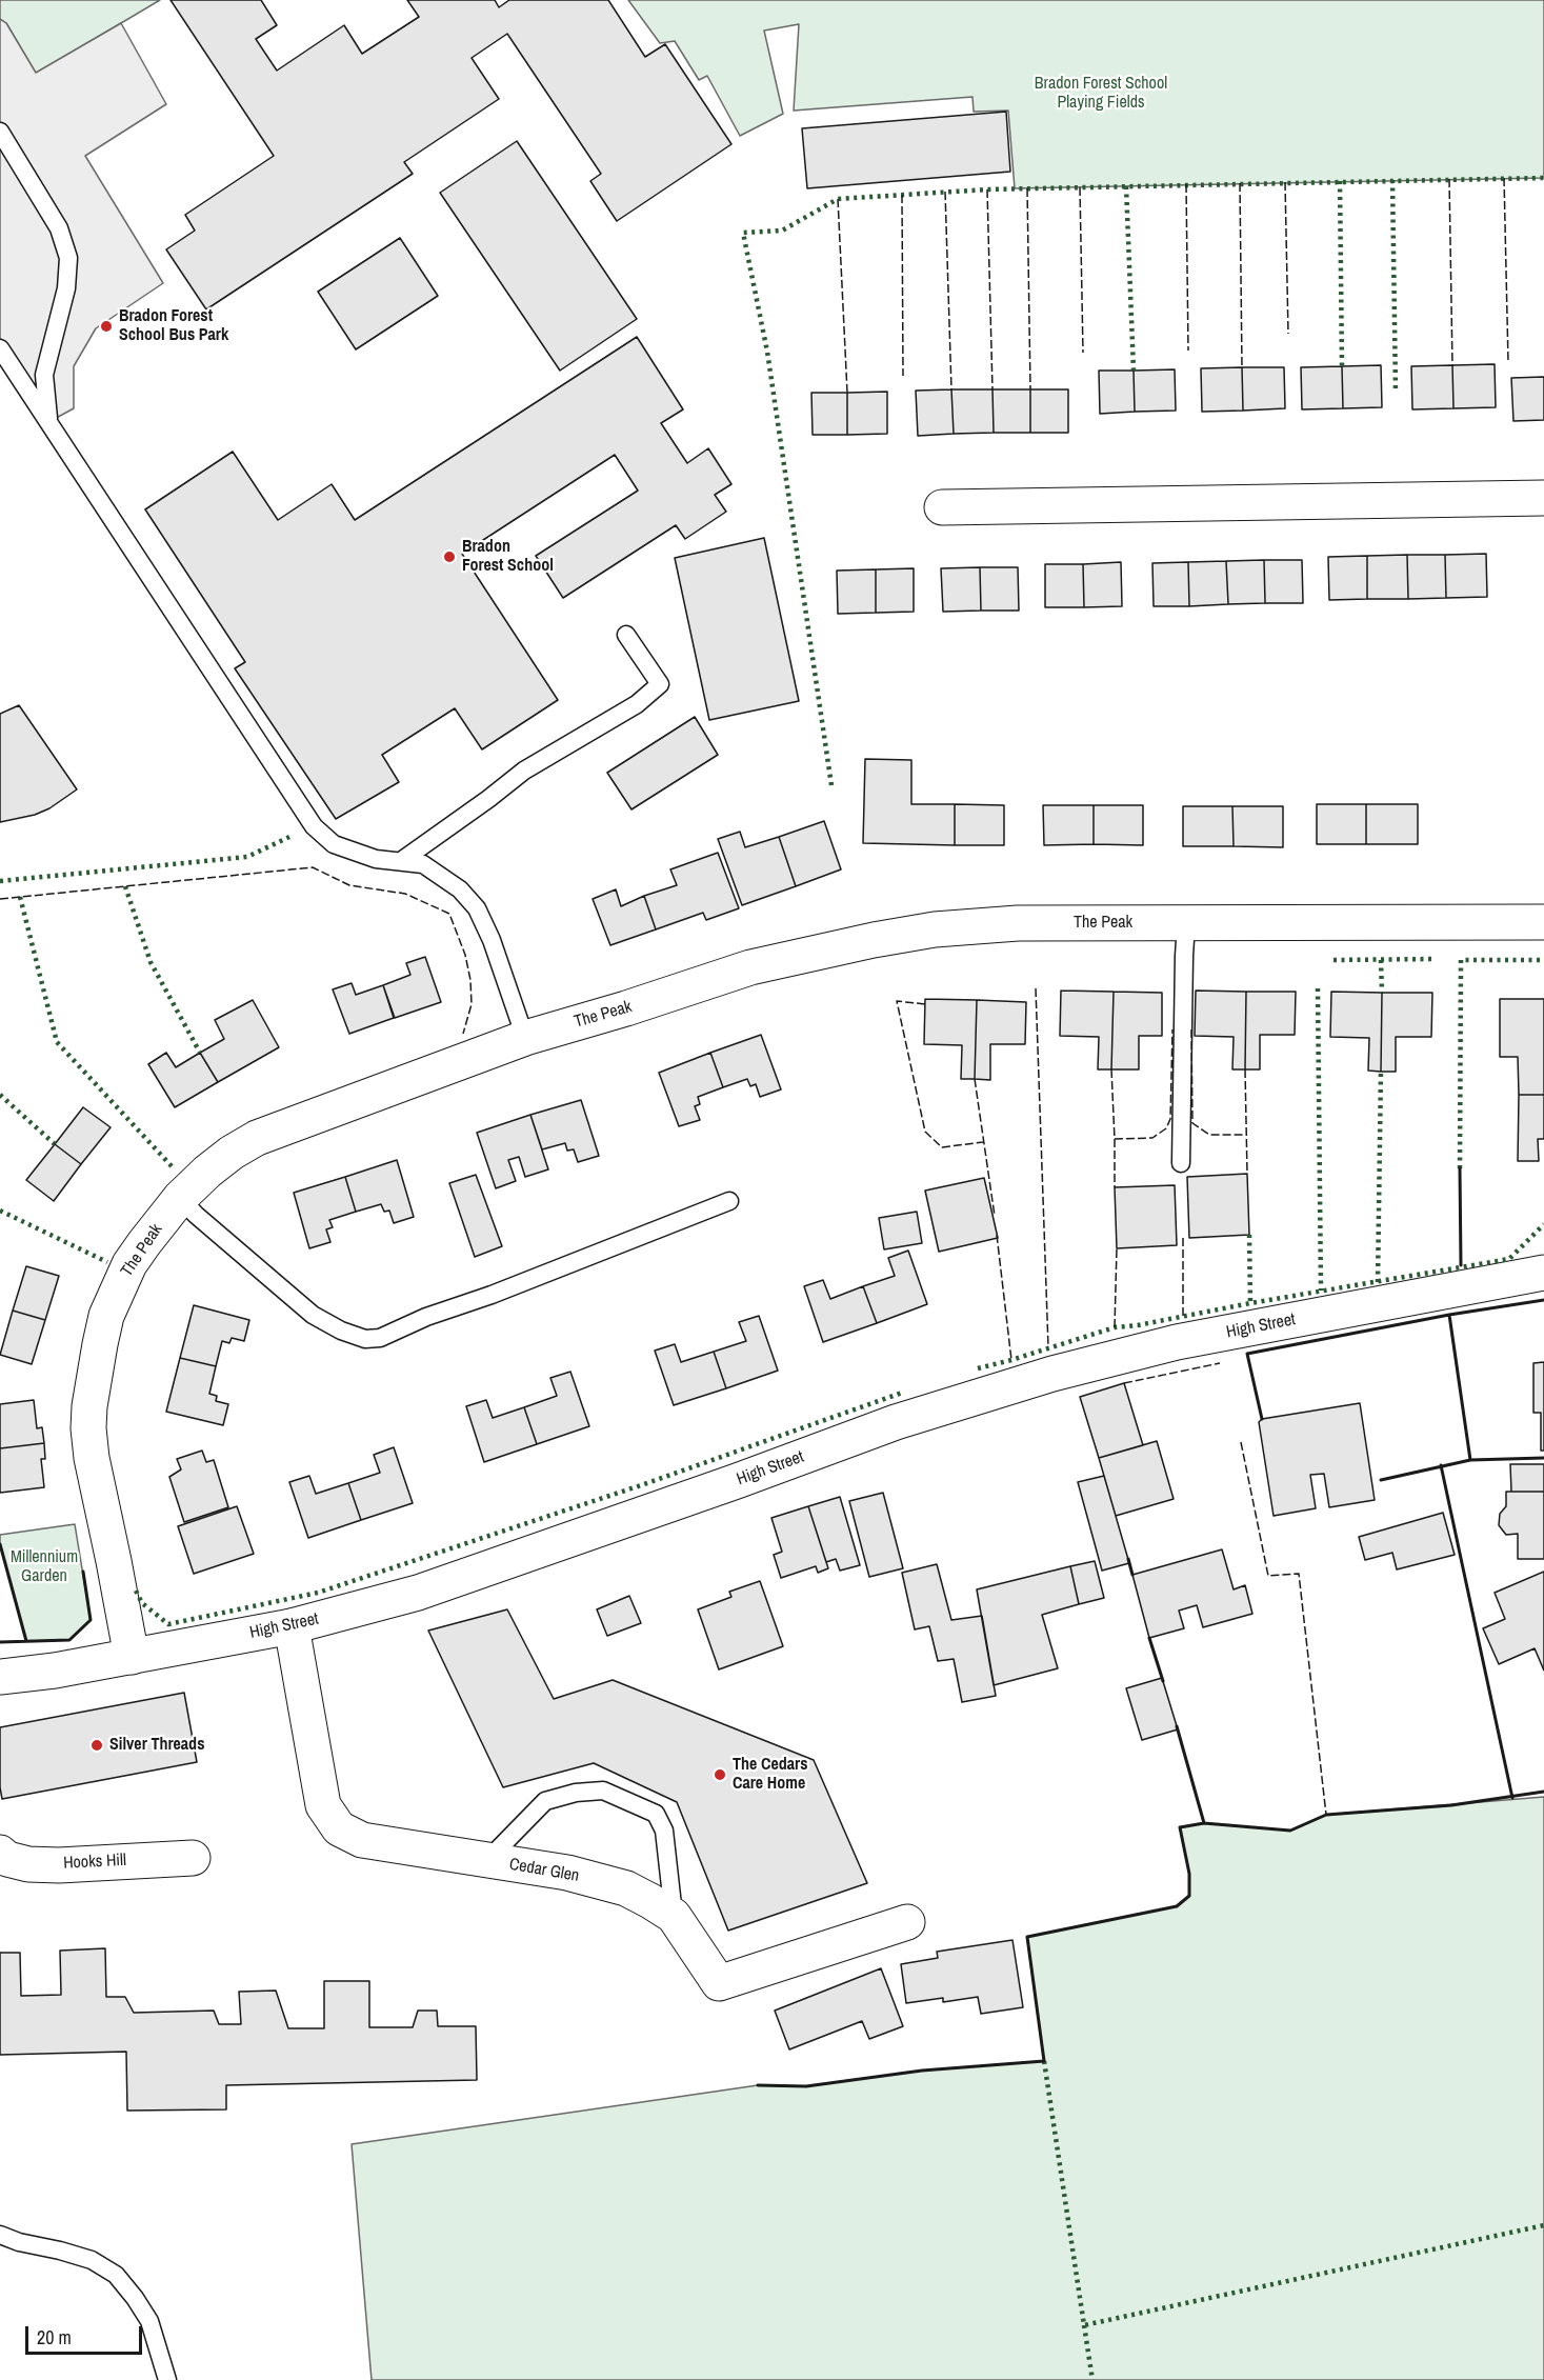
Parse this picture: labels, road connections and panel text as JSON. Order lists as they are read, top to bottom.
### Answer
{
  "streets": {
    "street": [
      "The Peak",
      "High Street",
      "Hooks Hill",
      "Cedar Glen"
    ]
  },
  "crossings": [
    ["The Peak", "High Street"],
    ["High Street", "Cedar Glen"]
  ],
  "parks": ["Bradon Forest School Playing Fields", "Millennium Garden"],
  "places": [
    "Bradon Forest School Bus Park",
    "Bradon Forest School",
    "Silver Threads",
    "The Cedars Care Home"
  ],
  "scale_bar": "20 m"
}
